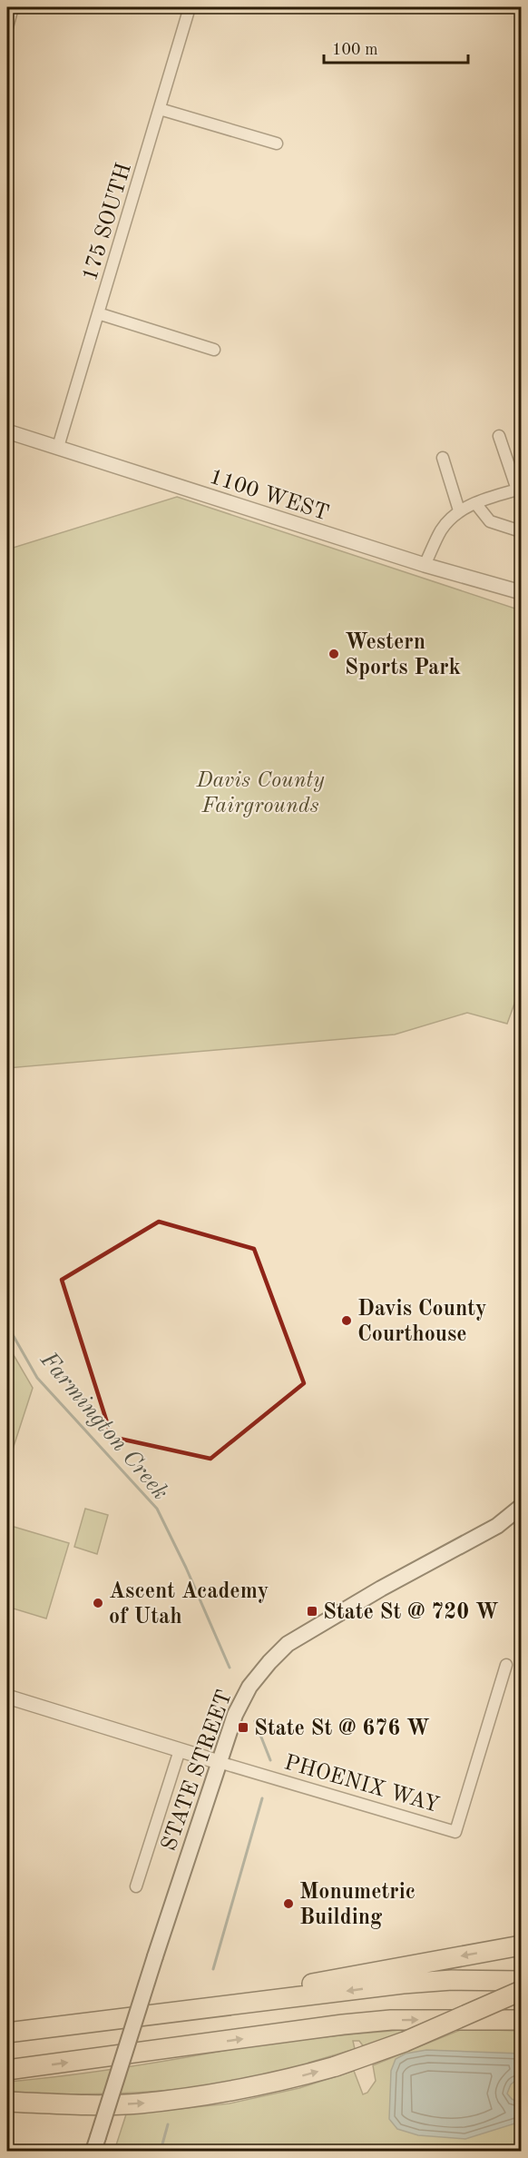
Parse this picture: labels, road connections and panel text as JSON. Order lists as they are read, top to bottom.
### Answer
{
  "streets": {
    "main road": ["STATE STREET"],
    "street": ["175 SOUTH", "1100 WEST", "PHOENIX WAY"]
  },
  "crossings": [
    ["175 SOUTH", "1100 WEST"],
    ["STATE STREET", "PHOENIX WAY"]
  ],
  "water": ["Farmington Creek"],
  "parks": ["Davis County Fairgrounds"],
  "places": {
    "other": [
      "Western Sports Park",
      "Davis County Courthouse",
      "Ascent Academy of Utah",
      "Monumetric Building"
    ],
    "transit": ["State St @ 720 W", "State St @ 676 W"]
  },
  "scale_bar": "100 m"
}
